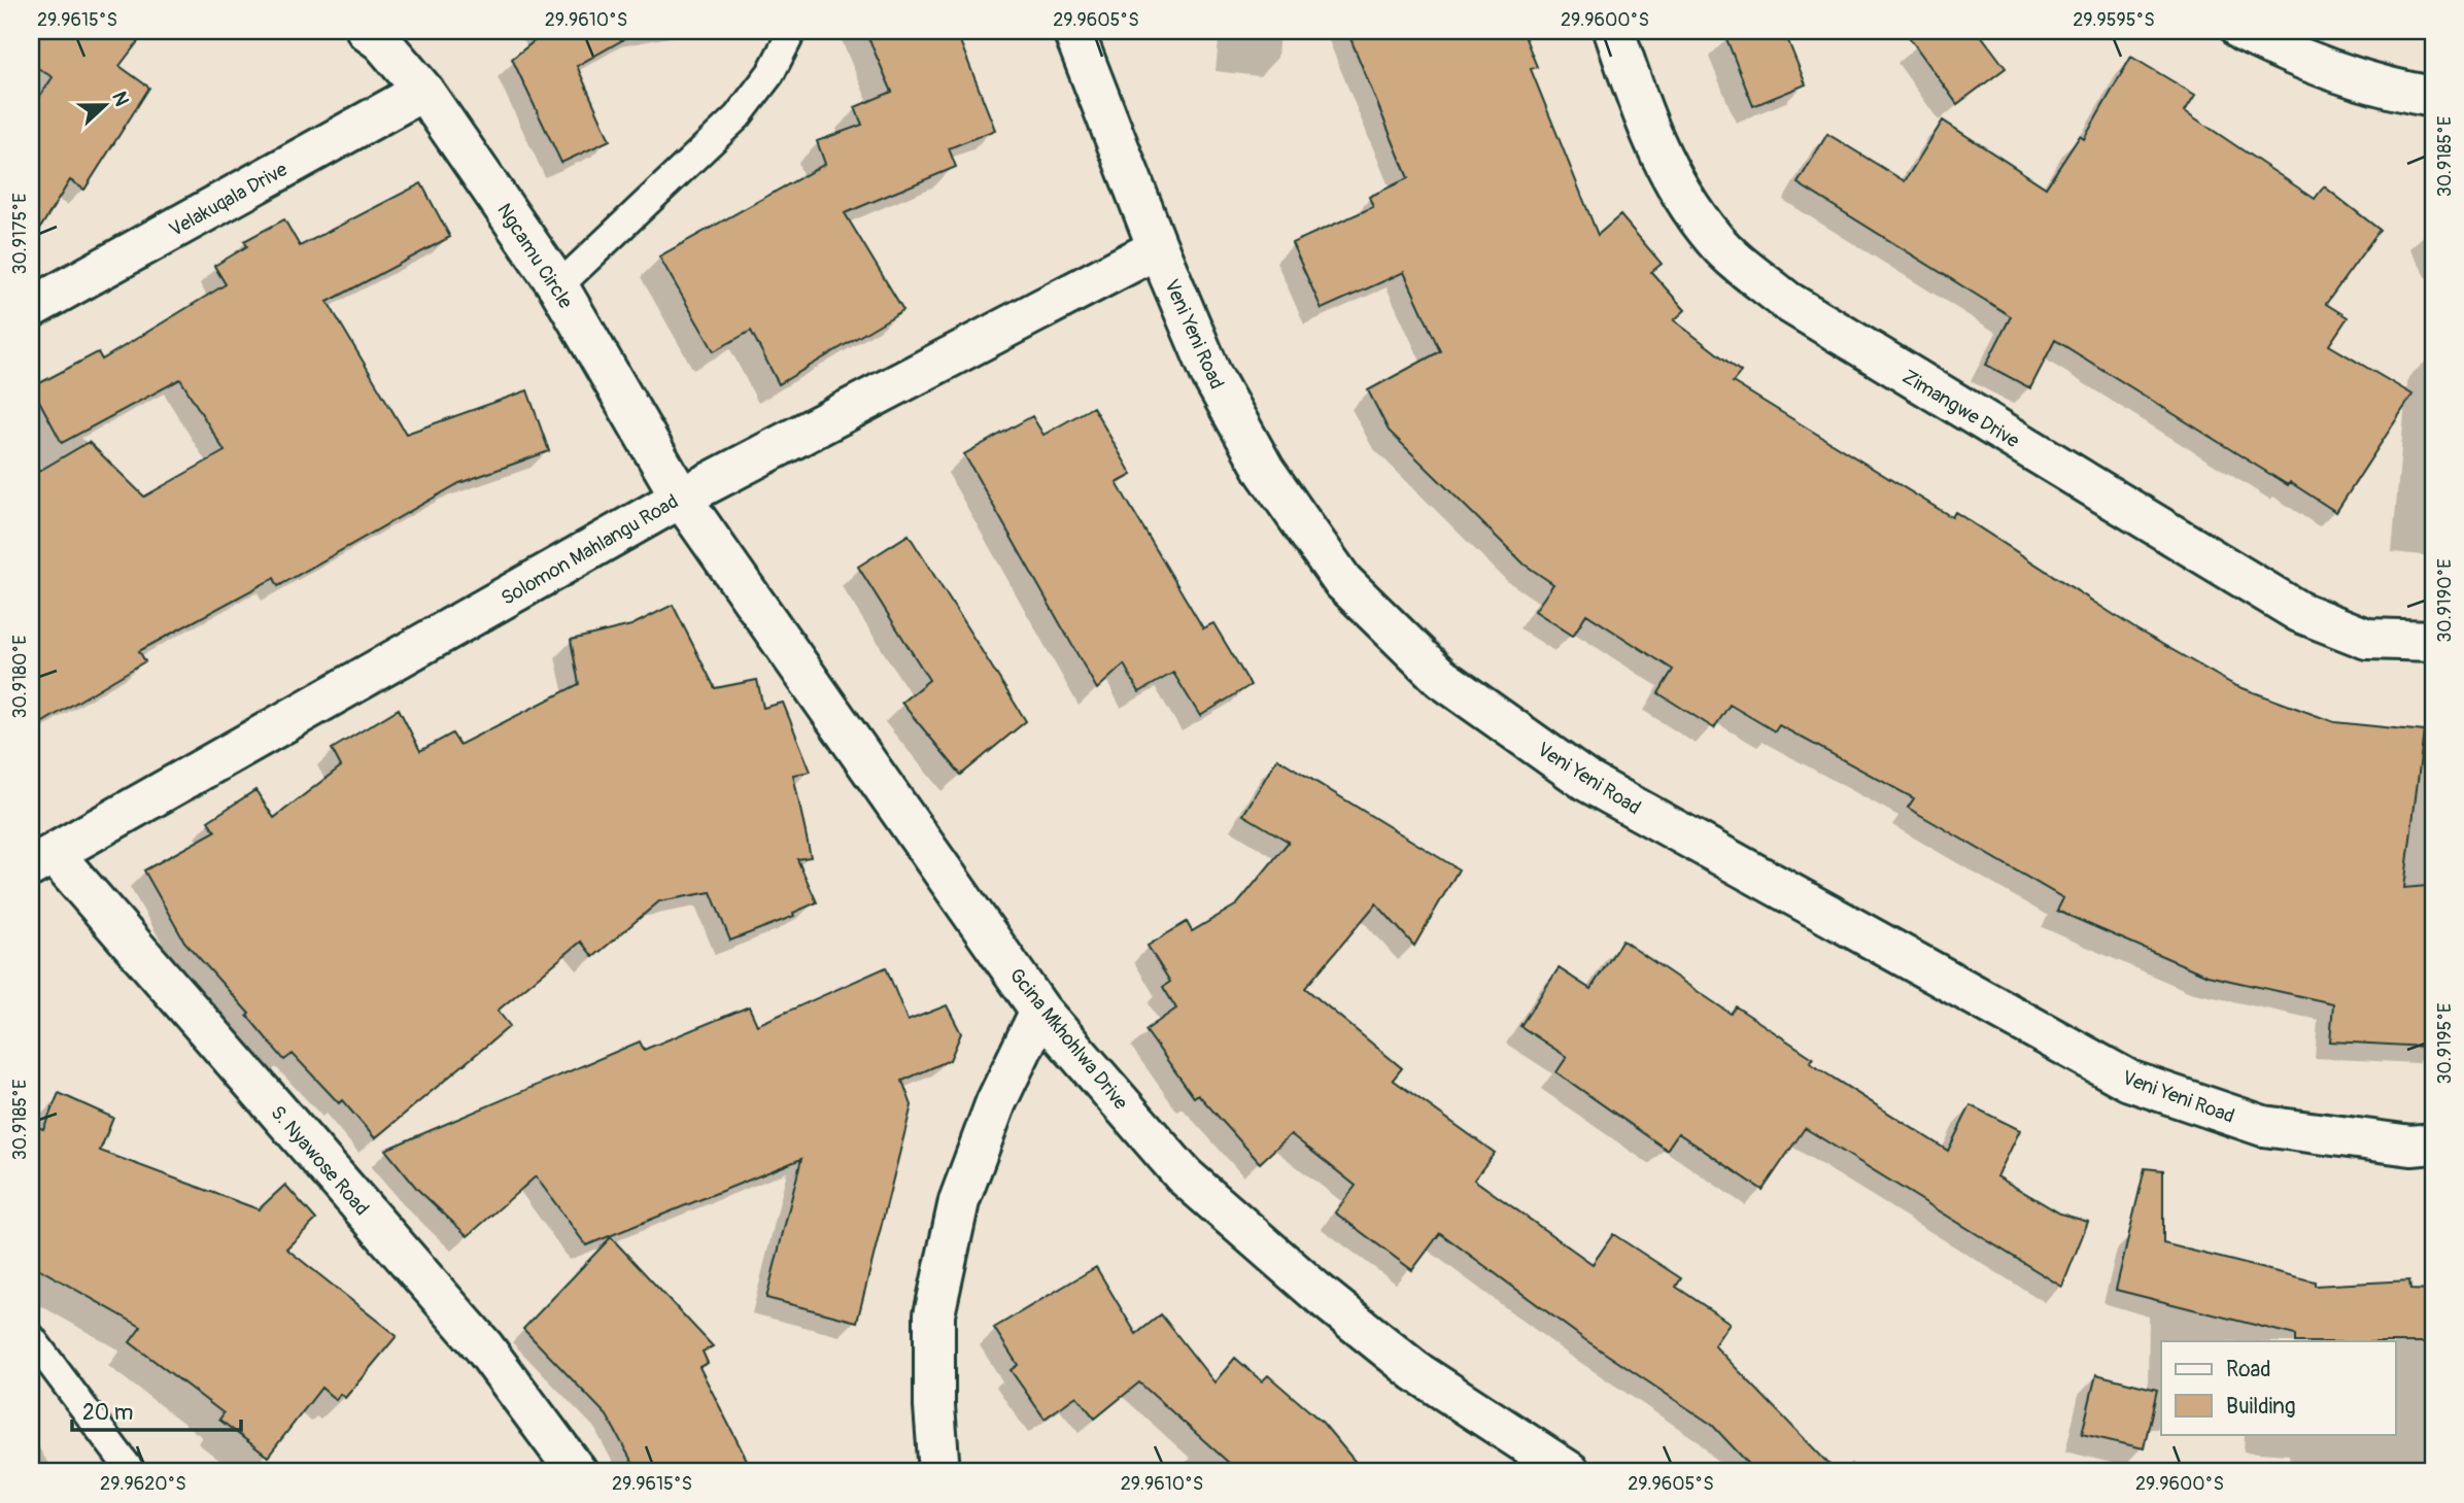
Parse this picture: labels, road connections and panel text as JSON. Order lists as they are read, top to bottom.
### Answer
{
  "streets": {
    "street": [
      "Velakuqala Drive",
      "Ngcamu Circle",
      "Veni Yeni Road",
      "Zimangwe Drive",
      "Solomon Mahlangu Road",
      "Gcina Mkhohlwa Drive",
      "S. Nyawose Road"
    ]
  },
  "crossings": [
    ["Velakuqala Drive", "Ngcamu Circle"],
    ["Ngcamu Circle", "Solomon Mahlangu Road"],
    ["Ngcamu Circle", "Gcina Mkhohlwa Drive"],
    ["Veni Yeni Road", "Solomon Mahlangu Road"],
    ["Solomon Mahlangu Road", "Gcina Mkhohlwa Drive"],
    ["Solomon Mahlangu Road", "S. Nyawose Road"]
  ],
  "legend": ["Road", "Building"],
  "scale_bar": "20 m",
  "north": "right",
  "coordinates": [
    "29.9615°S",
    "29.9610°S",
    "29.9605°S",
    "29.9600°S",
    "29.9595°S",
    "30.9185°E",
    "30.9175°E",
    "30.9190°E",
    "30.9180°E",
    "30.9195°E",
    "29.9620°S"
  ]
}
